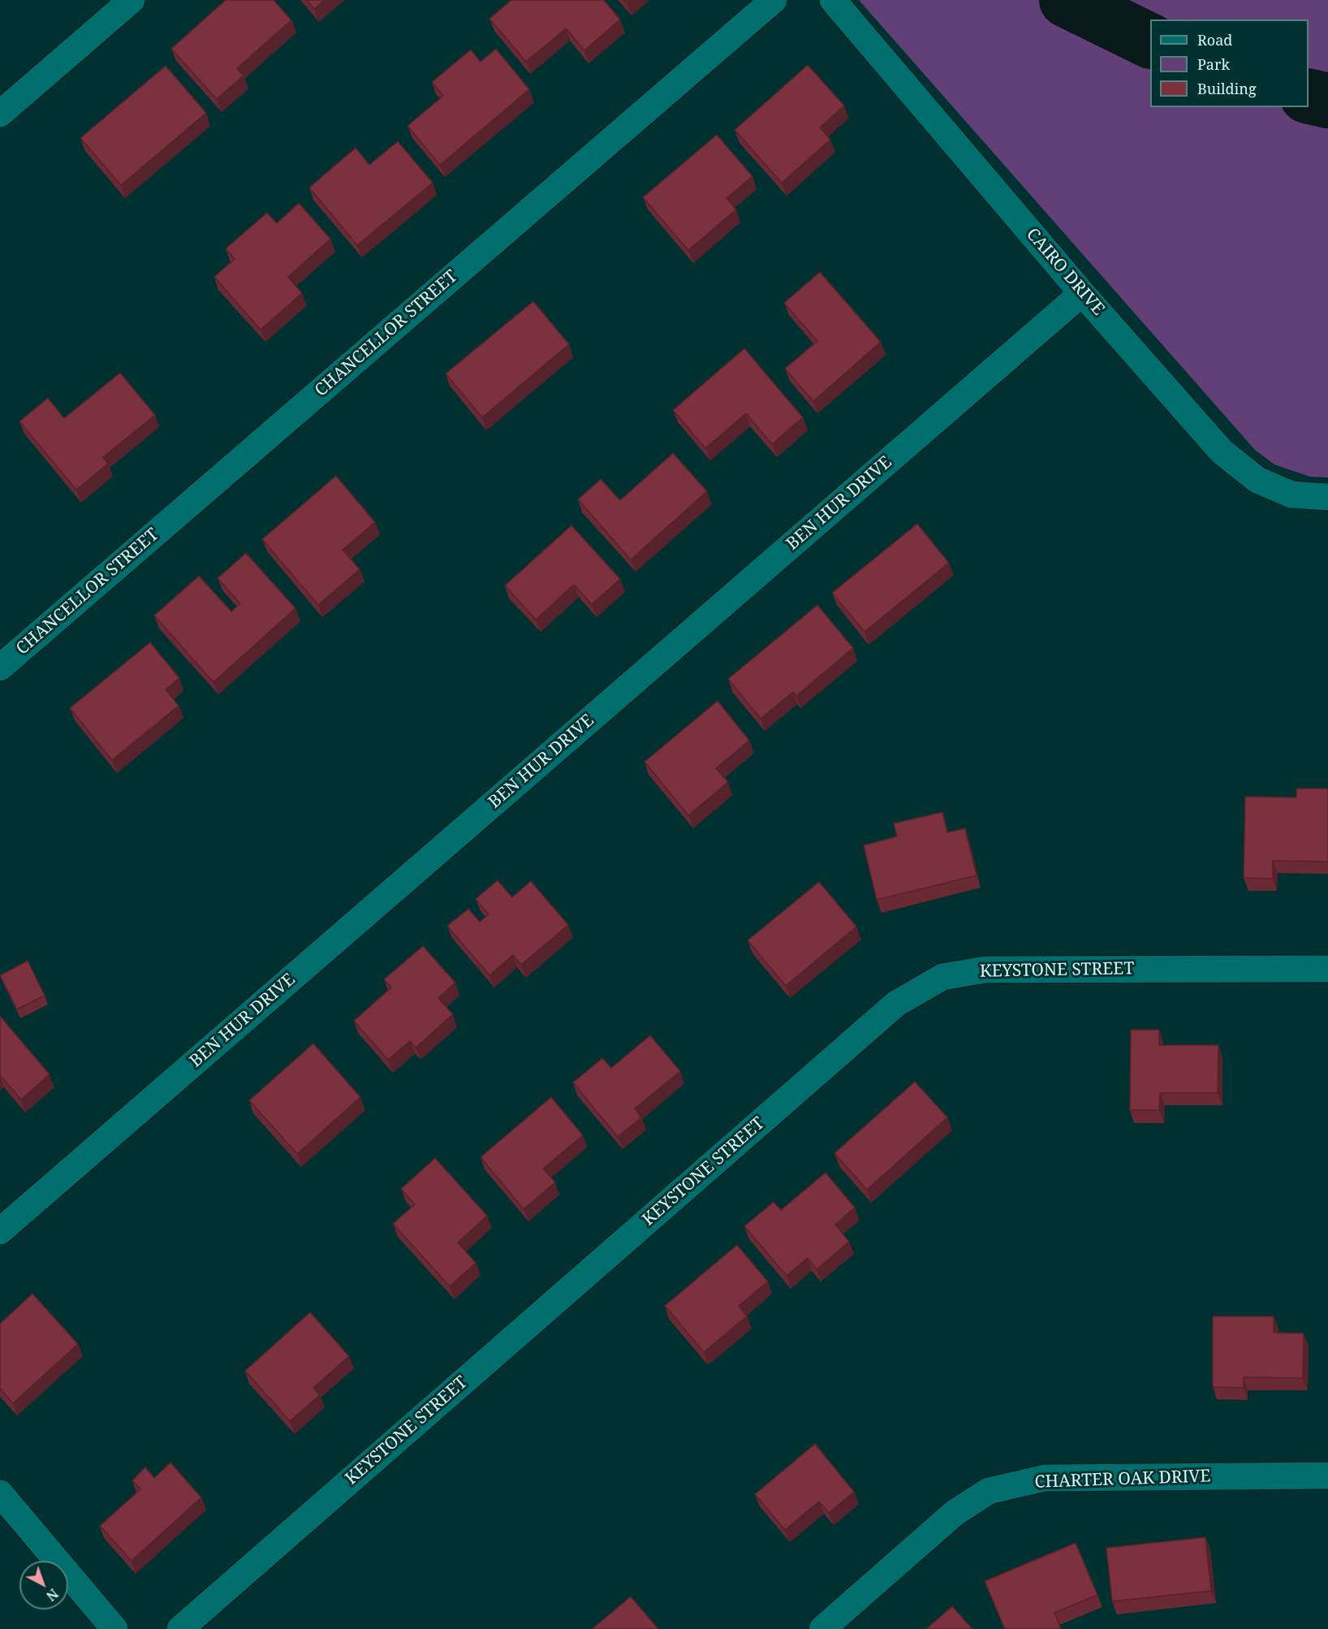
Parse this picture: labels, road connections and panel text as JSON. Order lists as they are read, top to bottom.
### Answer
{
  "streets": {
    "street": [
      "CAIRO DRIVE",
      "CHANCELLOR STREET",
      "BEN HUR DRIVE",
      "KEYSTONE STREET",
      "CHARTER OAK DRIVE"
    ]
  },
  "crossings": [
    ["CAIRO DRIVE", "BEN HUR DRIVE"]
  ],
  "legend": ["Road", "Park", "Building"],
  "north": "bottom right"
}
